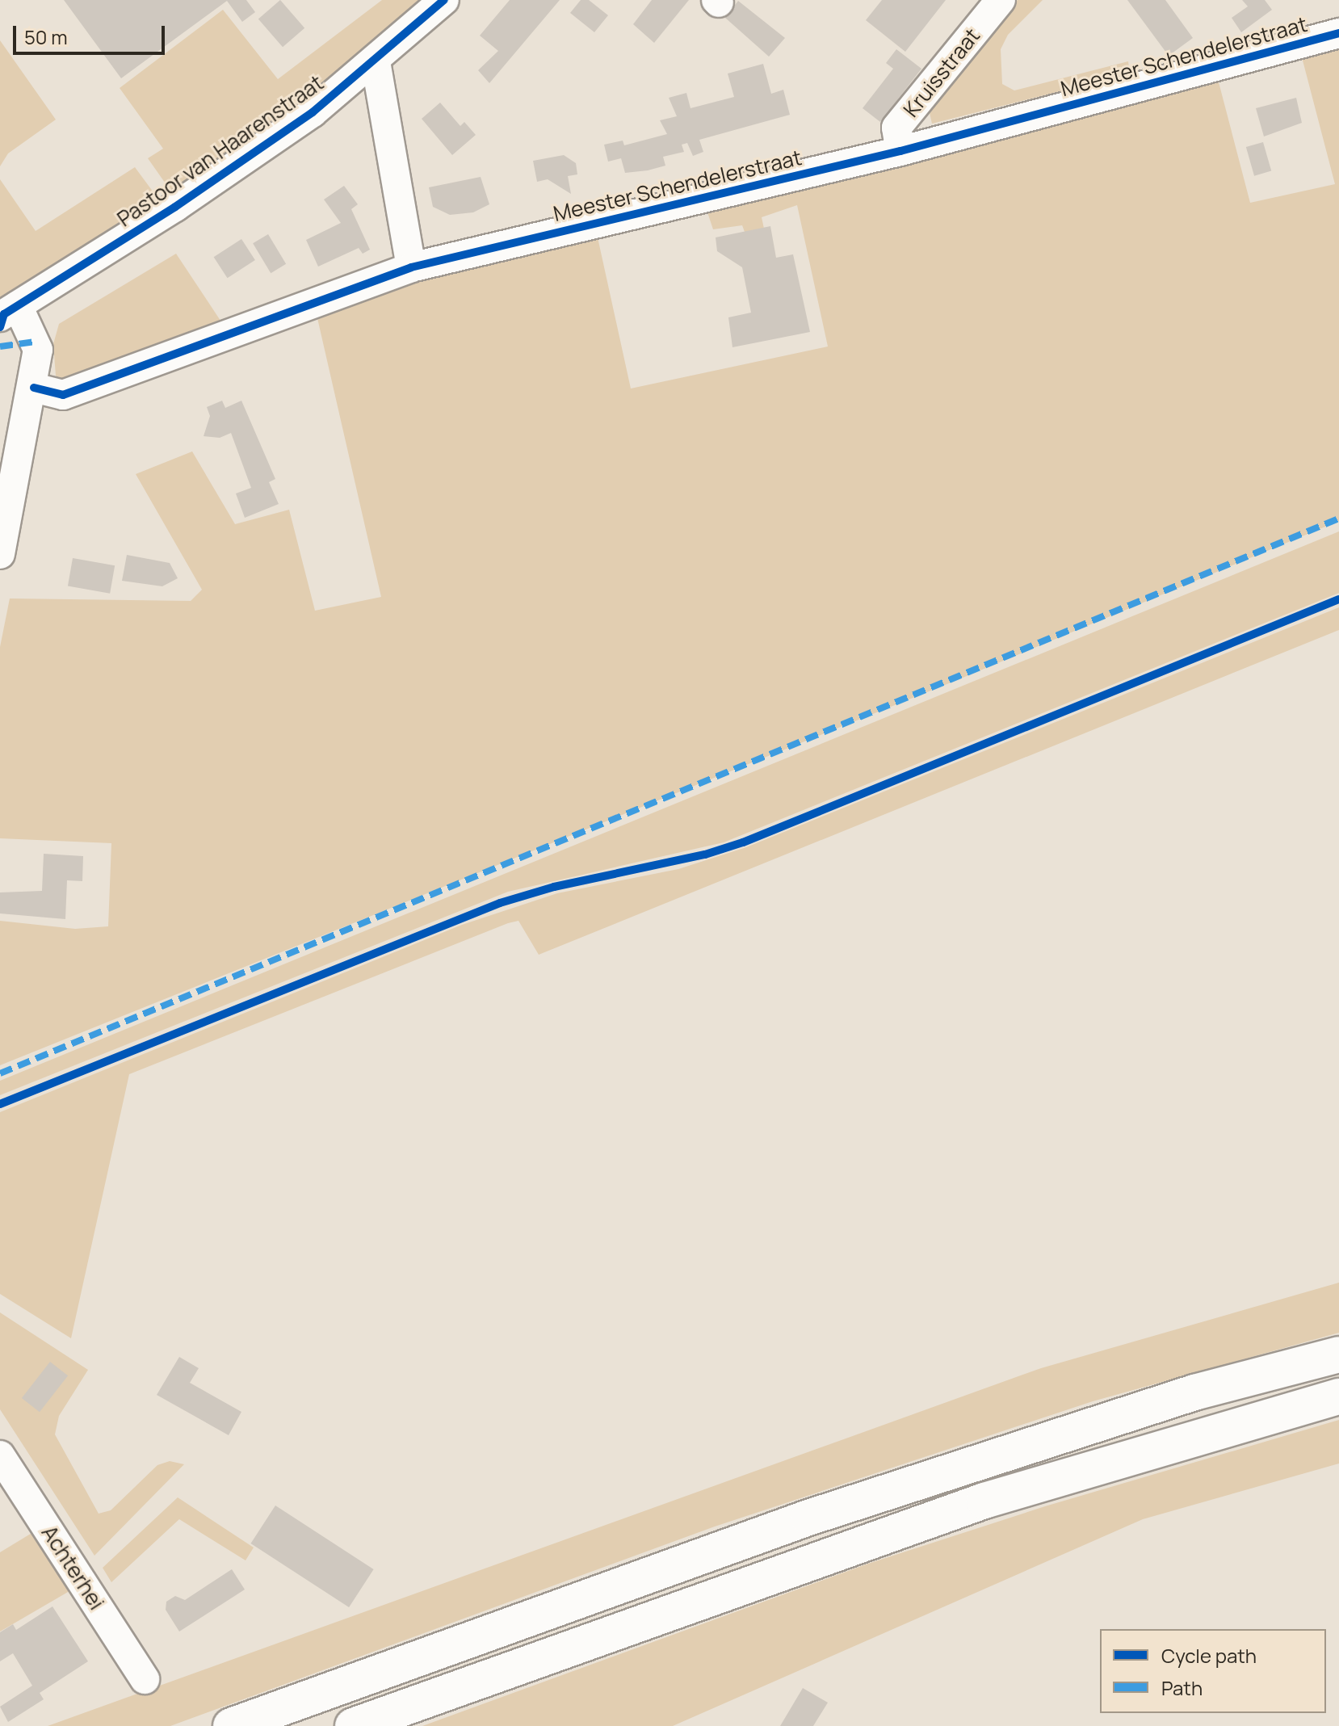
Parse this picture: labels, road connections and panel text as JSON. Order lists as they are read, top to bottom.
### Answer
{
  "streets": {
    "street": [
      "Meester Schendelerstraat",
      "Kruisstraat",
      "Pastoor van Haarenstraat",
      "Achterhei"
    ]
  },
  "crossings": [
    ["Meester Schendelerstraat", "Kruisstraat"]
  ],
  "legend": ["Cycle path", "Path"],
  "scale_bar": "50 m"
}
